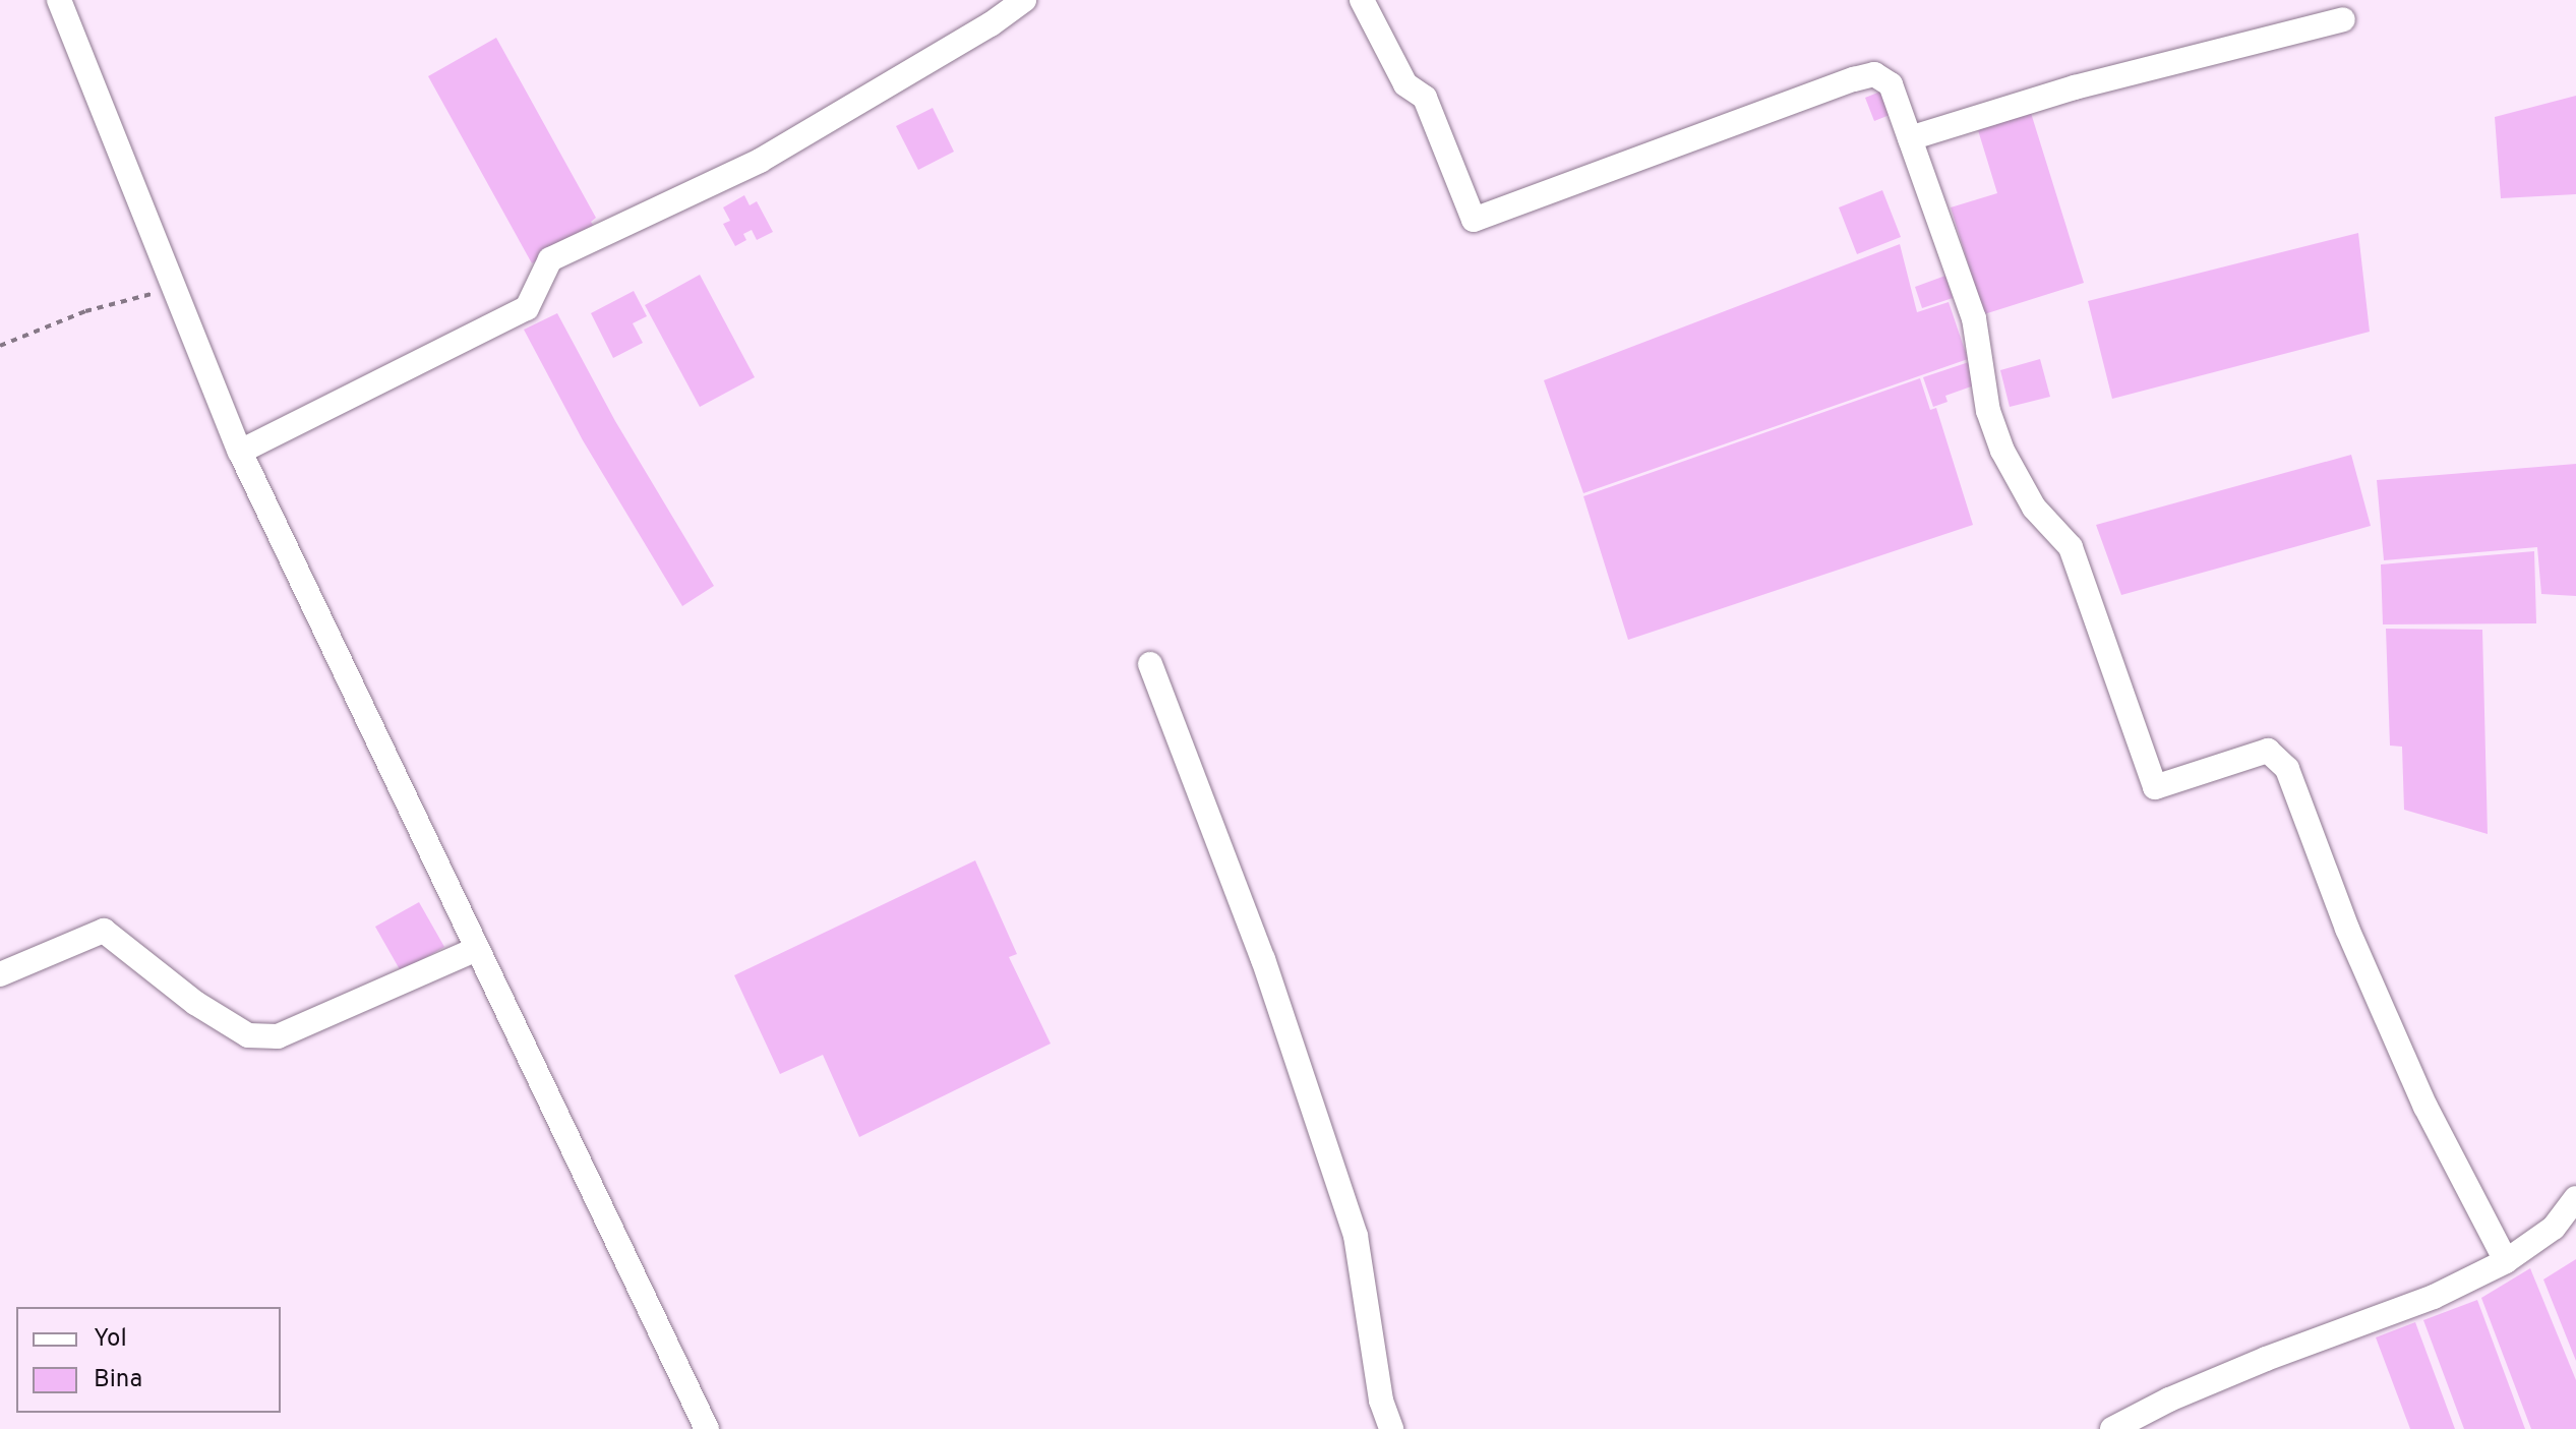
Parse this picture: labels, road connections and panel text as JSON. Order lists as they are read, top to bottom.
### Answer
{
  "legend": ["Yol", "Bina"]
}
